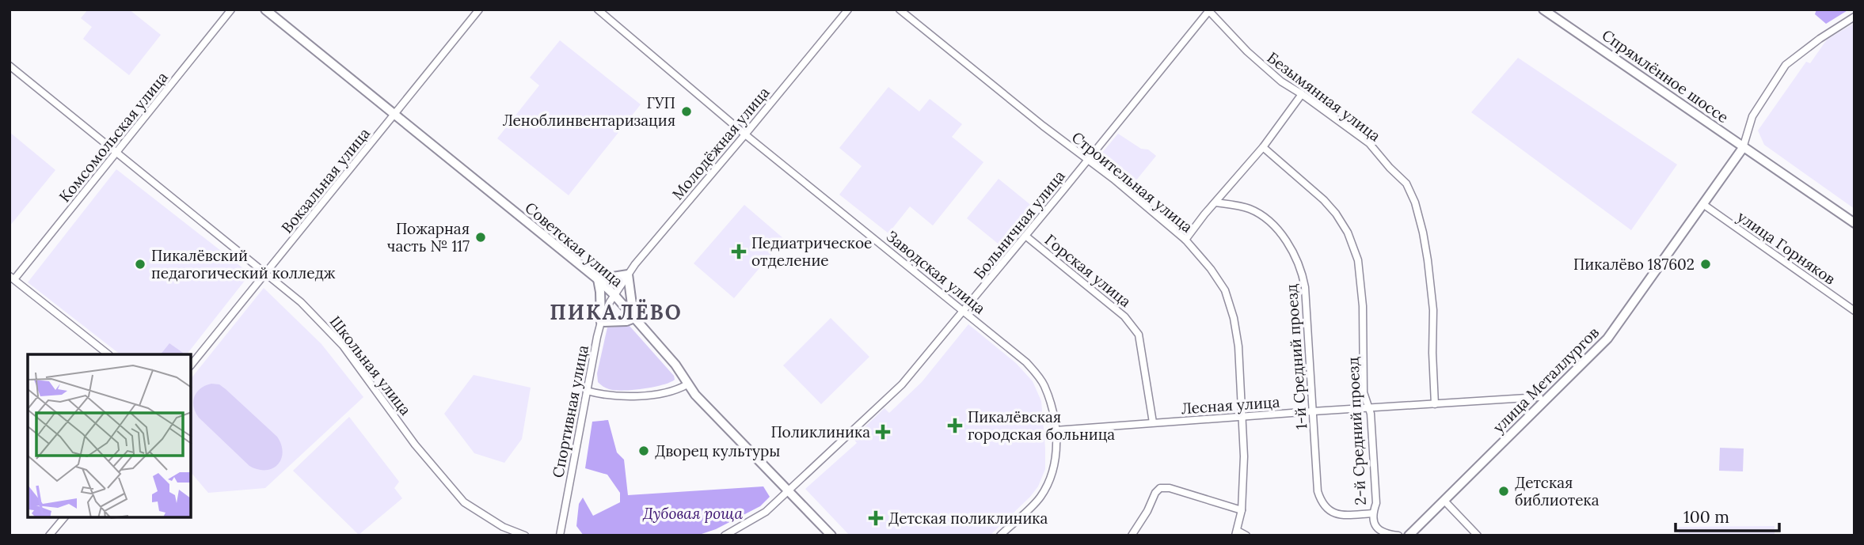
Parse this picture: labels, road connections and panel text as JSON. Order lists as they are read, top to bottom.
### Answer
{
  "streets": {
    "street": [
      "Спрямлённое шоссе",
      "Безымянная улица",
      "Комсомольская улица",
      "Молодёжная улица",
      "Вокзальная улица",
      "Строительная улица",
      "Больничная улица",
      "Советская улица",
      "улица Горняков",
      "Горская улица",
      "Заводская улица",
      "1-й Средний проезд",
      "Школьная улица",
      "улица Металлургов",
      "Лесная улица",
      "Спортивная улица",
      "2-й Средний проезд"
    ]
  },
  "crossings": [
    ["Спрямлённое шоссе", "улица Металлургов"],
    ["Безымянная улица", "Больничная улица"],
    ["Безымянная улица", "Лесная улица"],
    ["Комсомольская улица", "Школьная улица"],
    ["Молодёжная улица", "Советская улица"],
    ["Молодёжная улица", "Заводская улица"],
    ["Молодёжная улица", "Спортивная улица"],
    ["Вокзальная улица", "Советская улица"],
    ["Вокзальная улица", "Школьная улица"],
    ["Строительная улица", "Больничная улица"],
    ["Строительная улица", "Лесная улица"],
    ["Больничная улица", "Советская улица"],
    ["Больничная улица", "Горская улица"],
    ["Больничная улица", "Заводская улица"],
    ["Советская улица", "Спортивная улица"],
    ["улица Горняков", "улица Металлургов"],
    ["Горская улица", "Лесная улица"],
    ["Заводская улица", "Лесная улица"],
    ["1-й Средний проезд", "Лесная улица"],
    ["1-й Средний проезд", "2-й Средний проезд"],
    ["Лесная улица", "2-й Средний проезд"]
  ],
  "districts": ["ПИКАЛЁВО"],
  "parks": ["Дубовая роща"],
  "places": {
    "other": [
      "ГУП Леноблинвентаризация",
      "Пожарная часть № 117",
      "Пикалёвский педагогический колледж",
      "Пикалёво 187602",
      "Дворец культуры",
      "Детская библиотека"
    ],
    "health": [
      "Педиатрическое отделение",
      "Пикалёвская городская больница",
      "Поликлиника",
      "Детская поликлиника"
    ]
  },
  "scale_bar": "100 m"
}
